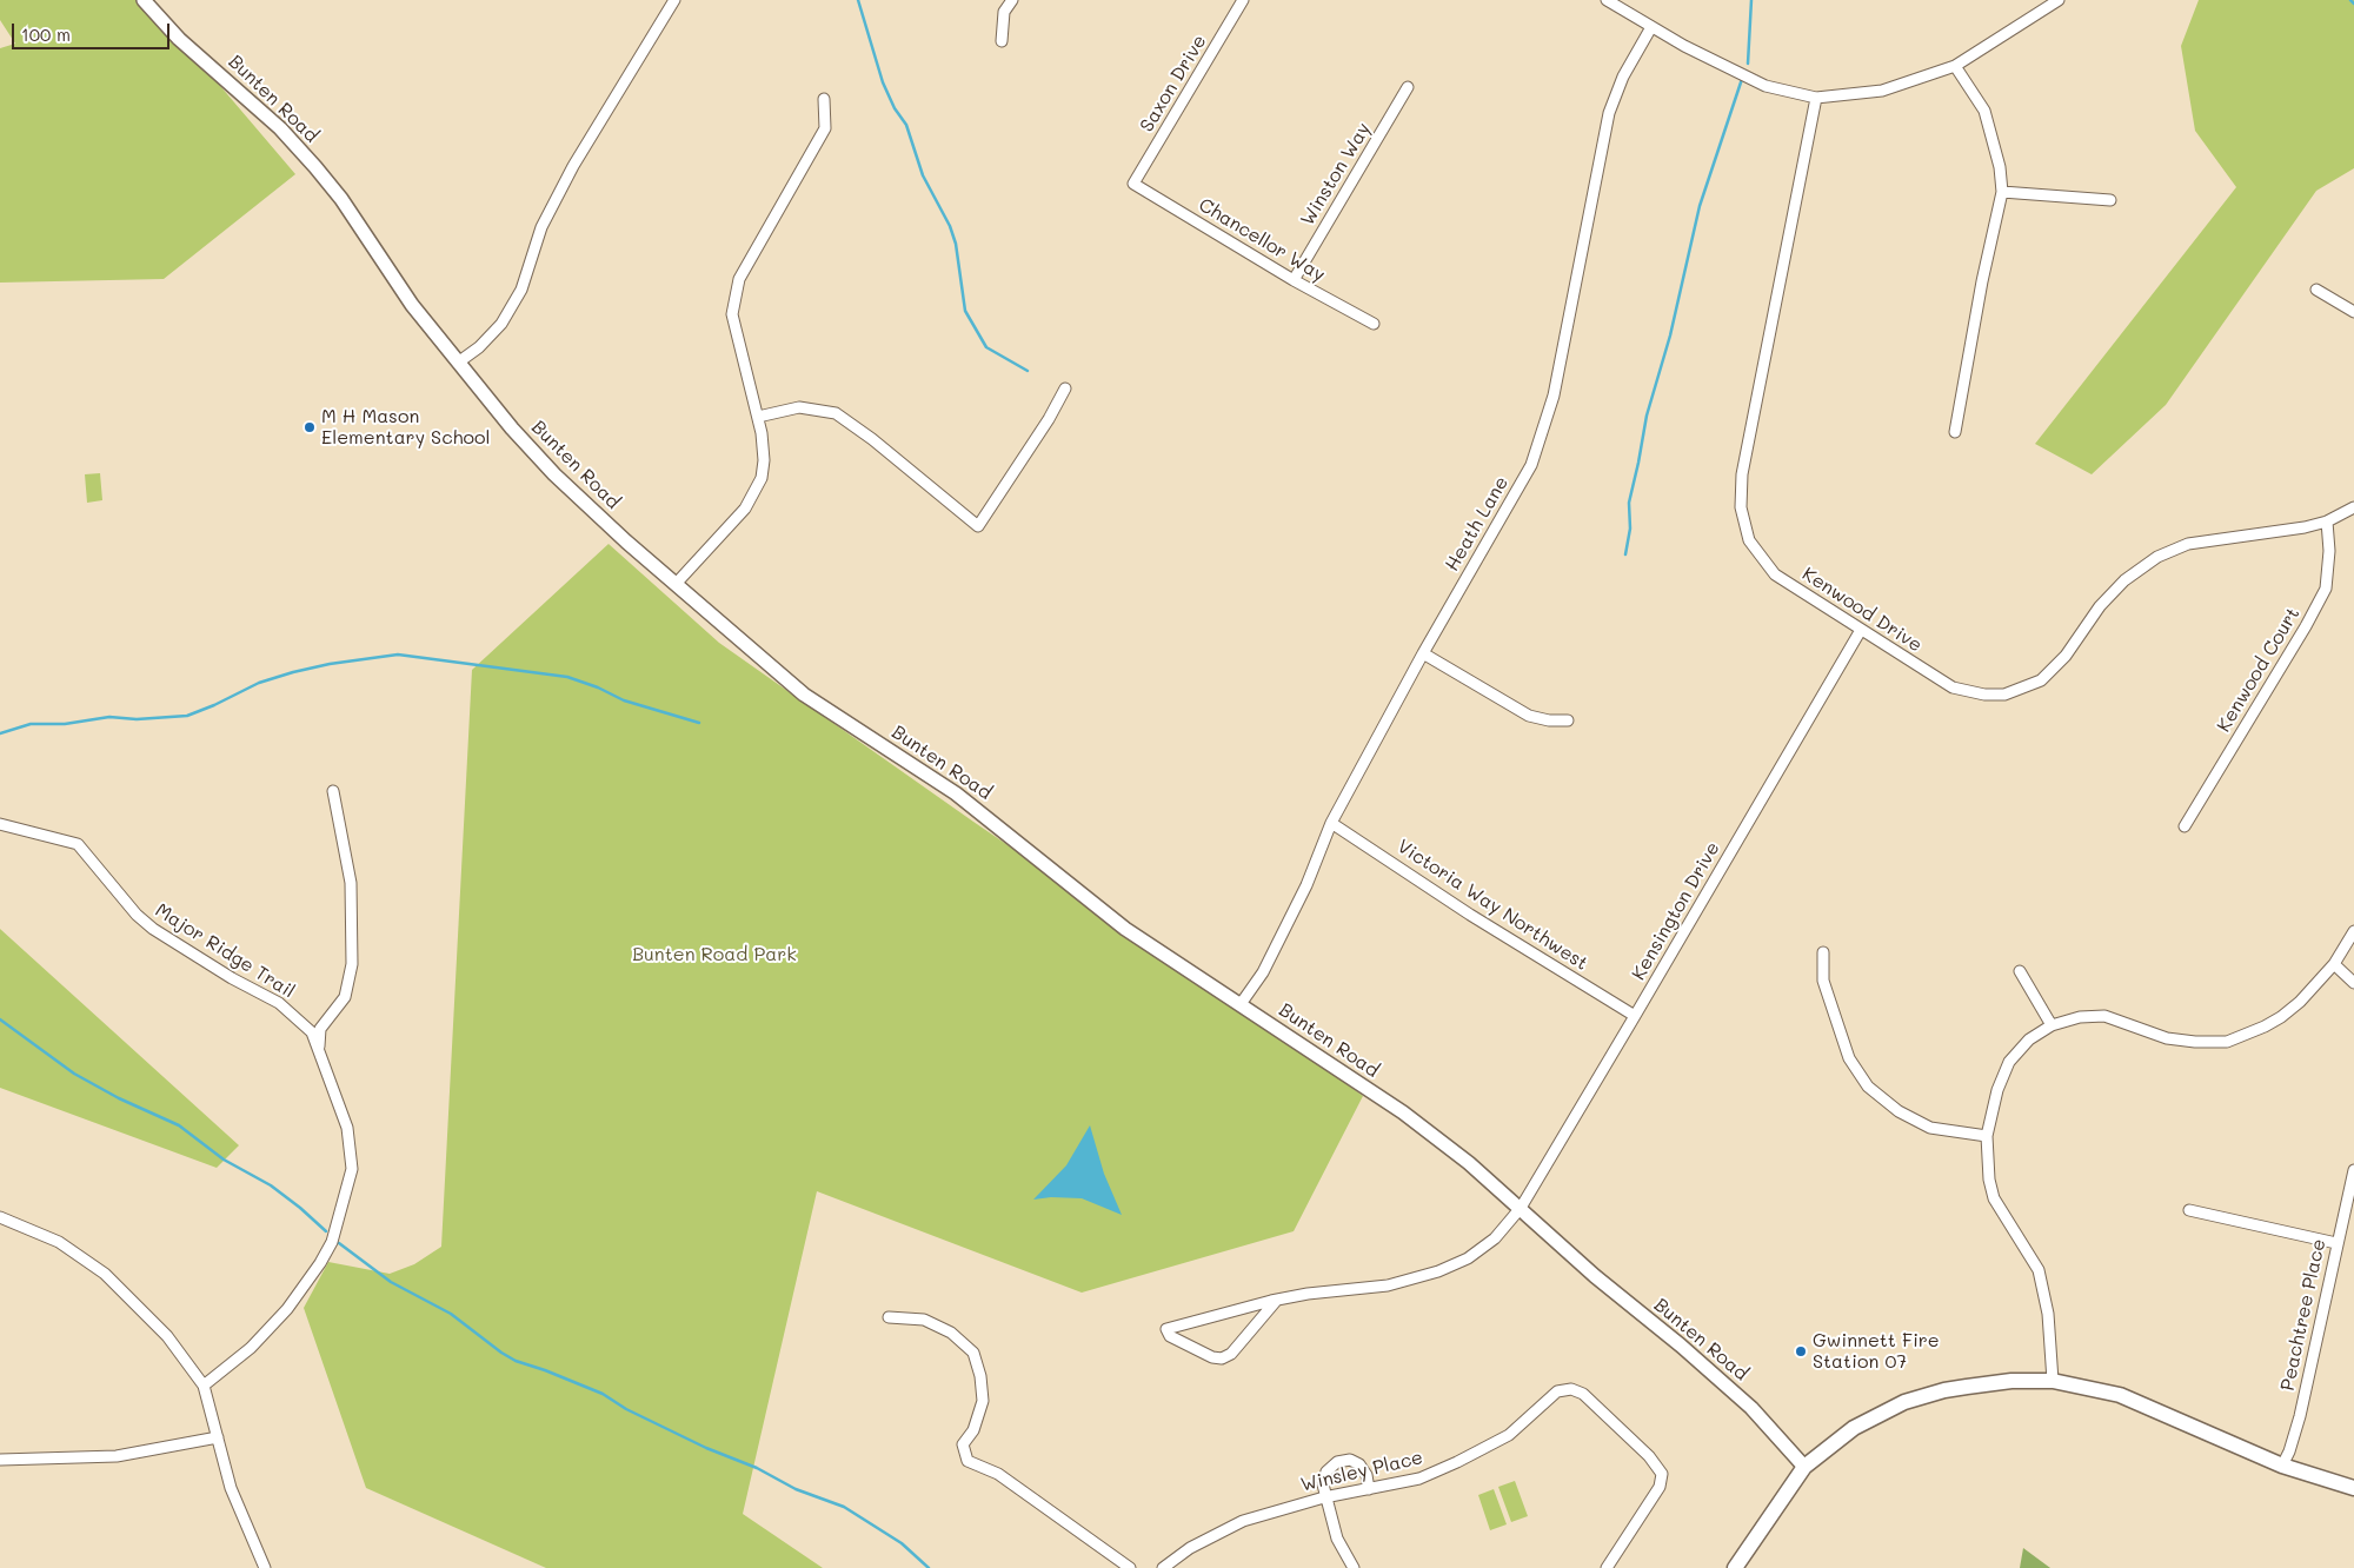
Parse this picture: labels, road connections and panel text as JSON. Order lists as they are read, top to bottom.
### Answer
{
  "streets": {
    "street": [
      "Saxon Drive",
      "Bunten Road",
      "Winston Way",
      "Chancellor Way",
      "Heath Lane",
      "Kenwood Drive",
      "Kenwood Court",
      "Victoria Way Northwest",
      "Kensington Drive",
      "Major Ridge Trail",
      "Peachtree Place",
      "Winsley Place"
    ]
  },
  "crossings": [
    ["Saxon Drive", "Chancellor Way"],
    ["Bunten Road", "Heath Lane"],
    ["Bunten Road", "Kensington Drive"],
    ["Winston Way", "Chancellor Way"],
    ["Heath Lane", "Victoria Way Northwest"],
    ["Kenwood Drive", "Kenwood Court"],
    ["Kenwood Drive", "Kensington Drive"],
    ["Victoria Way Northwest", "Kensington Drive"]
  ],
  "parks": ["Bunten Road Park"],
  "places": ["M H Mason Elementary School", "Gwinnett Fire Station 07"],
  "scale_bar": "100 m"
}
